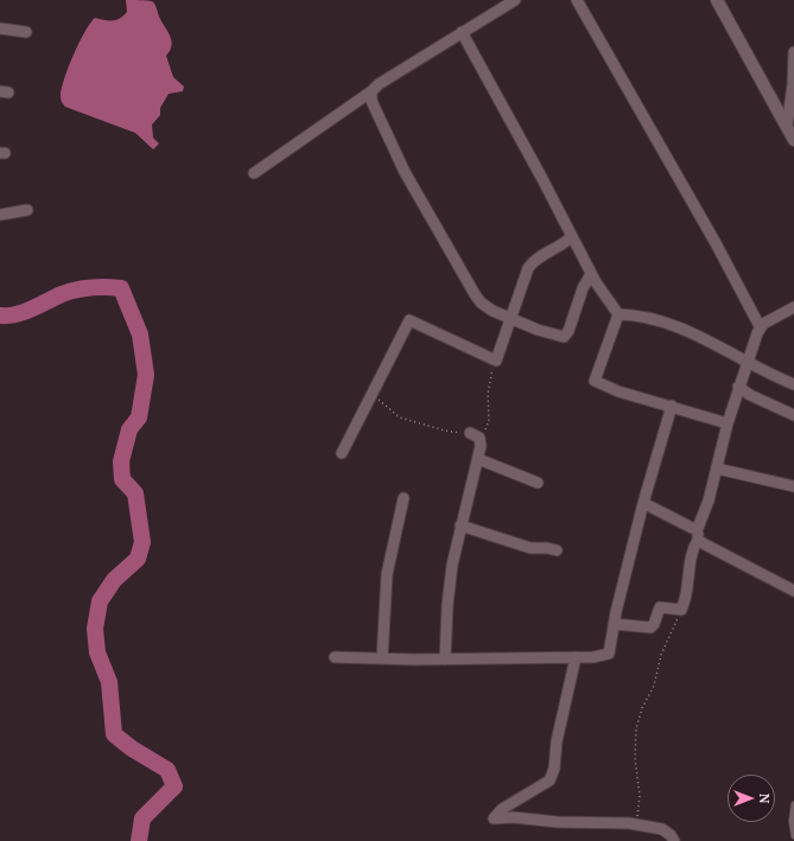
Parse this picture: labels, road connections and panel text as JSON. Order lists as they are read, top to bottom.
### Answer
{
  "north": "right"
}
